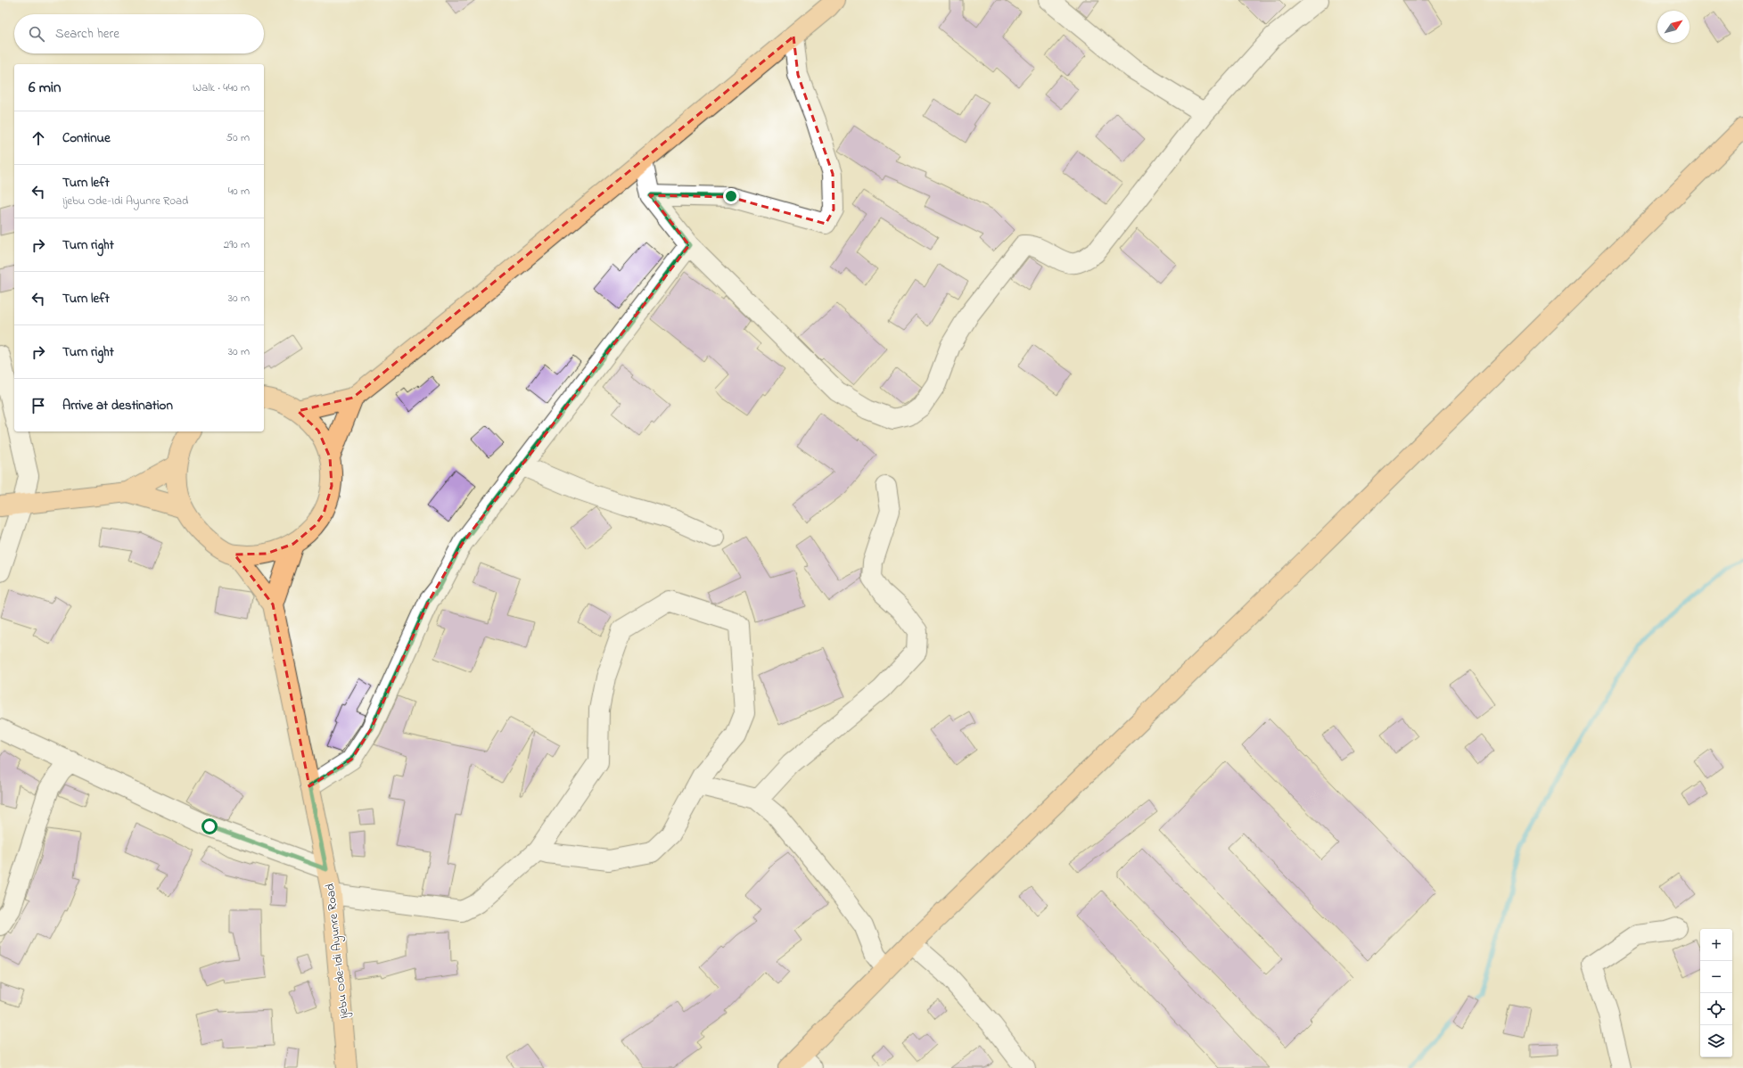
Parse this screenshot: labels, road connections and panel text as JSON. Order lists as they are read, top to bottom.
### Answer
{
  "streets": {
    "main road": ["Ijebu Ode-Idi Ayunre Road"]
  },
  "north": "top right",
  "page": {
    "search": "Search here",
    "heading": ["6 min", "Walk · 440 m"],
    "list": [
      ["Continue", "50 m"],
      ["Turn left", "Ijebu Ode-Idi Ayunre Road", "40 m"],
      ["Turn right", "290 m"],
      ["Turn left", "30 m"],
      ["Turn right", "30 m"],
      "Arrive at destination"
    ],
    "map_buttons": ["+", "−"]
  }
}
